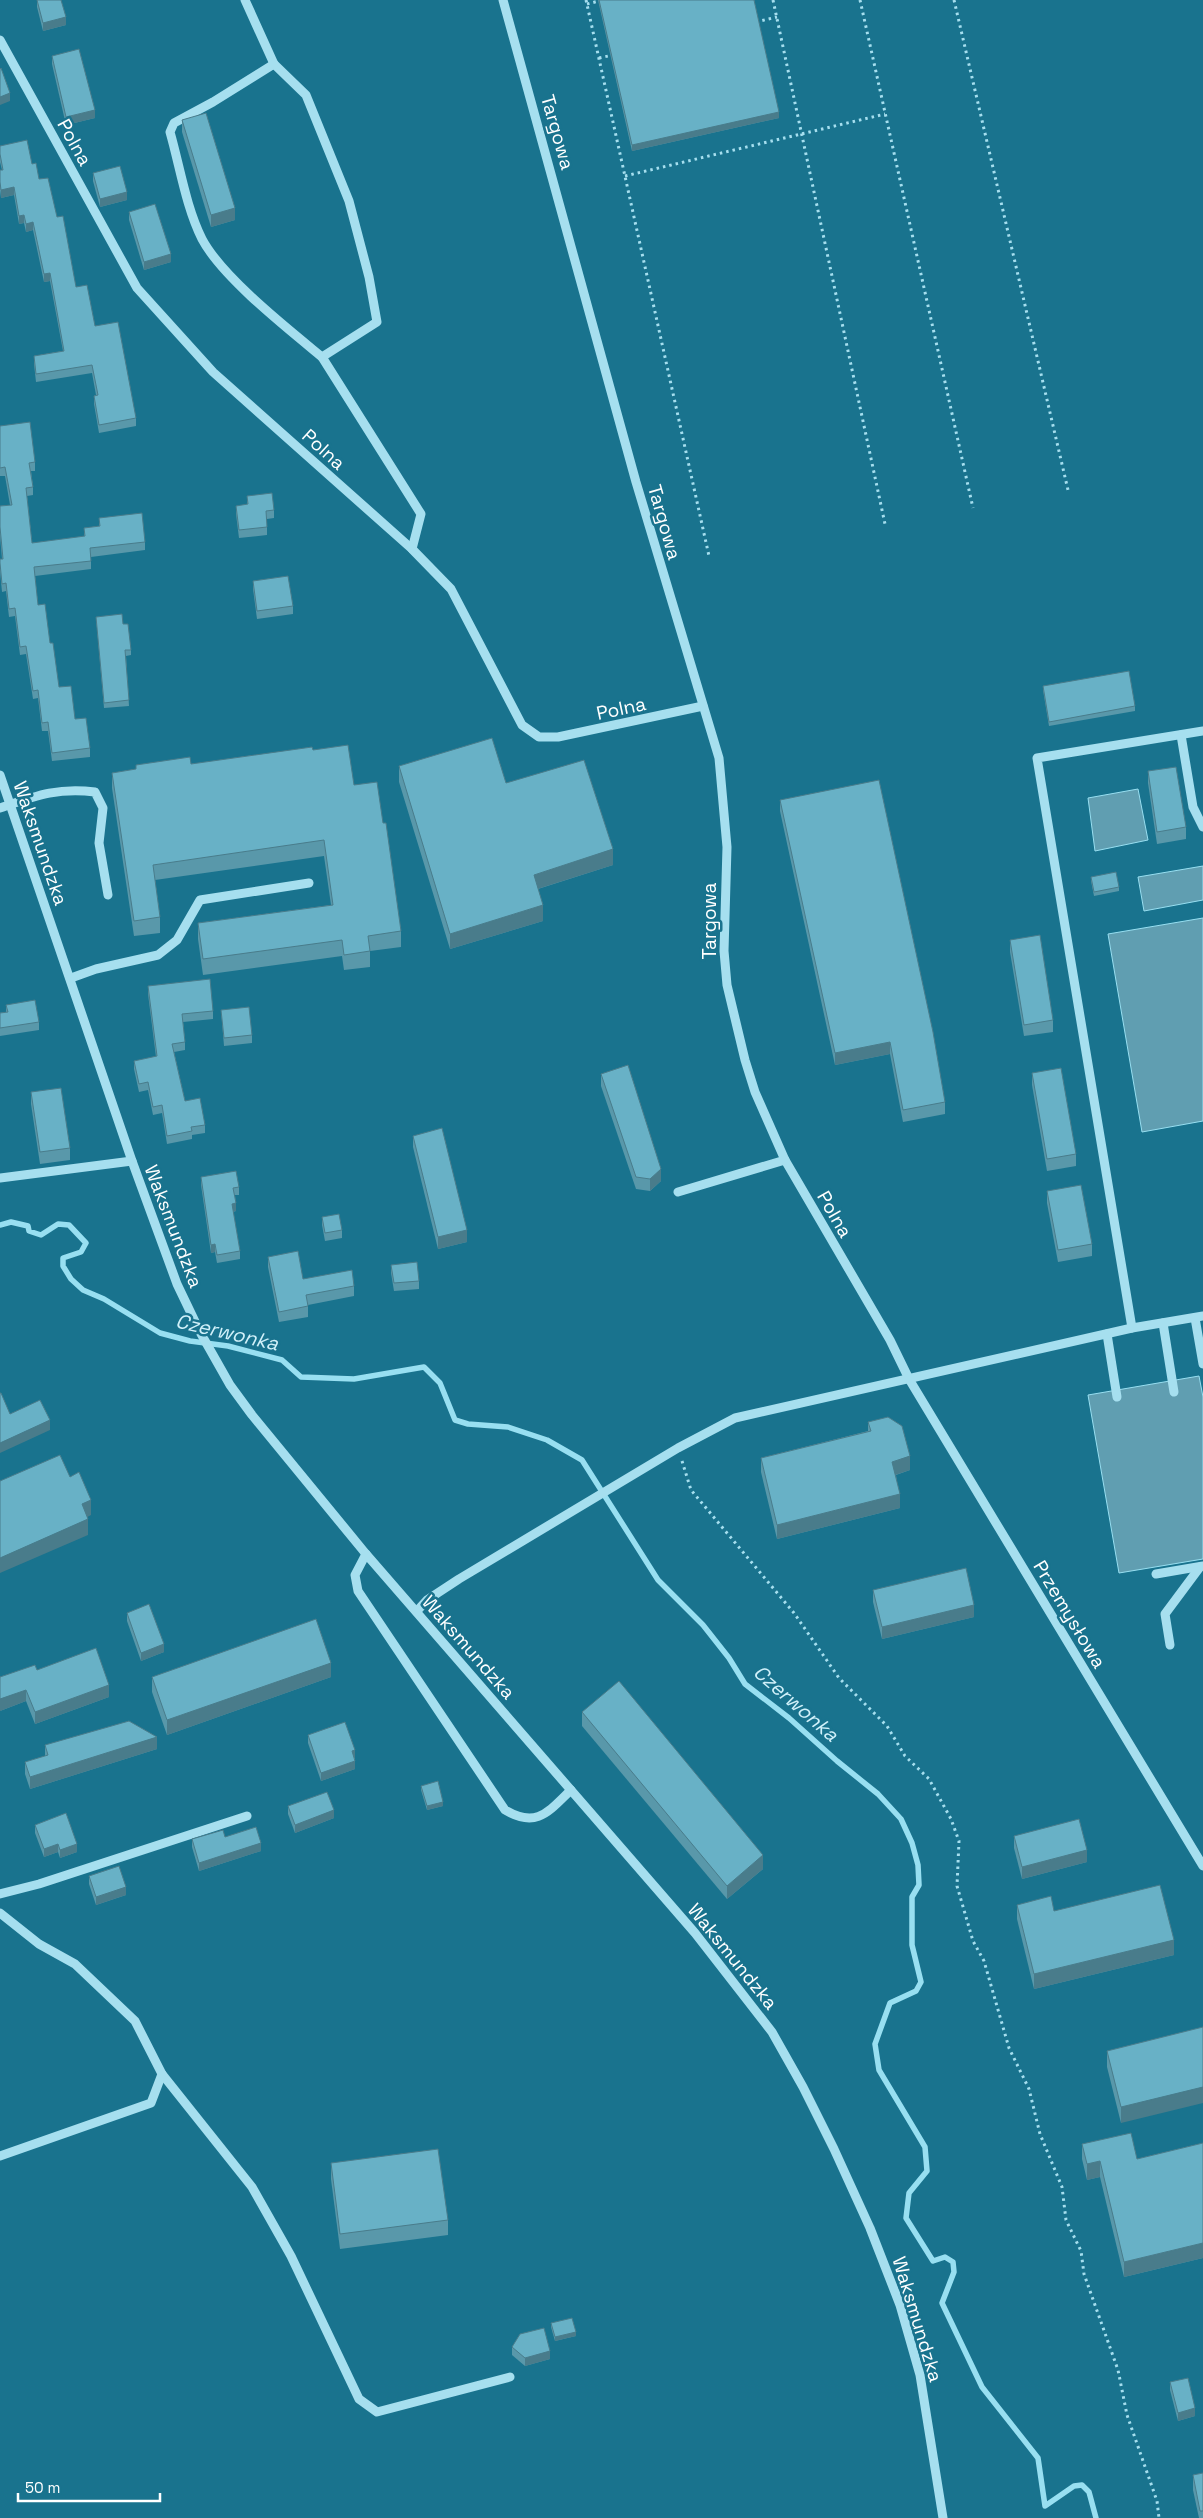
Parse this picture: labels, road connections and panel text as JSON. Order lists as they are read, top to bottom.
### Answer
{
  "streets": {
    "street": [
      "Targowa",
      "Polna",
      "Waksmundzka",
      "Przemysłowa"
    ]
  },
  "crossings": [
    ["Targowa", "Polna"],
    ["Polna", "Przemysłowa"]
  ],
  "water": ["Czerwonka"],
  "scale_bar": "50 m"
}
